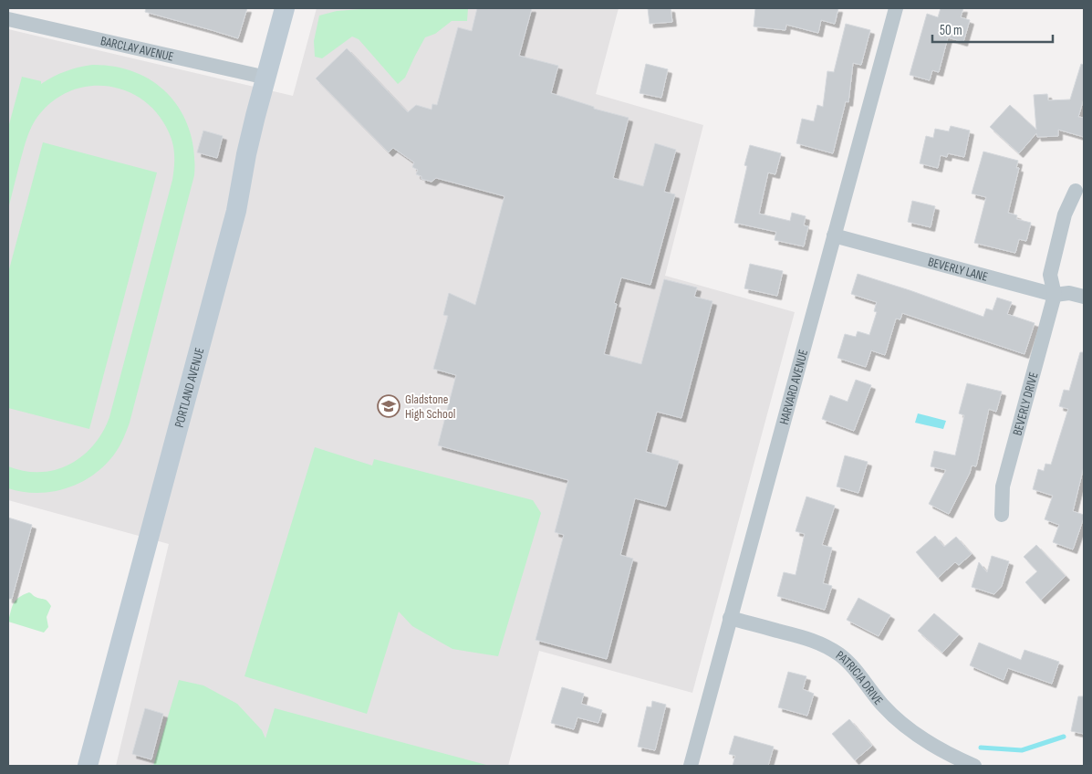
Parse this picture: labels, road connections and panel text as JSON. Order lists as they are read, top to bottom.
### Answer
{
  "streets": {
    "street": [
      "BARCLAY AVENUE",
      "BEVERLY LANE",
      "HARVARD AVENUE",
      "PORTLAND AVENUE",
      "BEVERLY DRIVE",
      "PATRICIA DRIVE"
    ]
  },
  "crossings": [
    ["BARCLAY AVENUE", "PORTLAND AVENUE"],
    ["BEVERLY LANE", "HARVARD AVENUE"],
    ["BEVERLY LANE", "BEVERLY DRIVE"],
    ["HARVARD AVENUE", "PATRICIA DRIVE"]
  ],
  "places": {
    "school or university": ["Gladstone High School"]
  },
  "scale_bar": "50 m"
}
